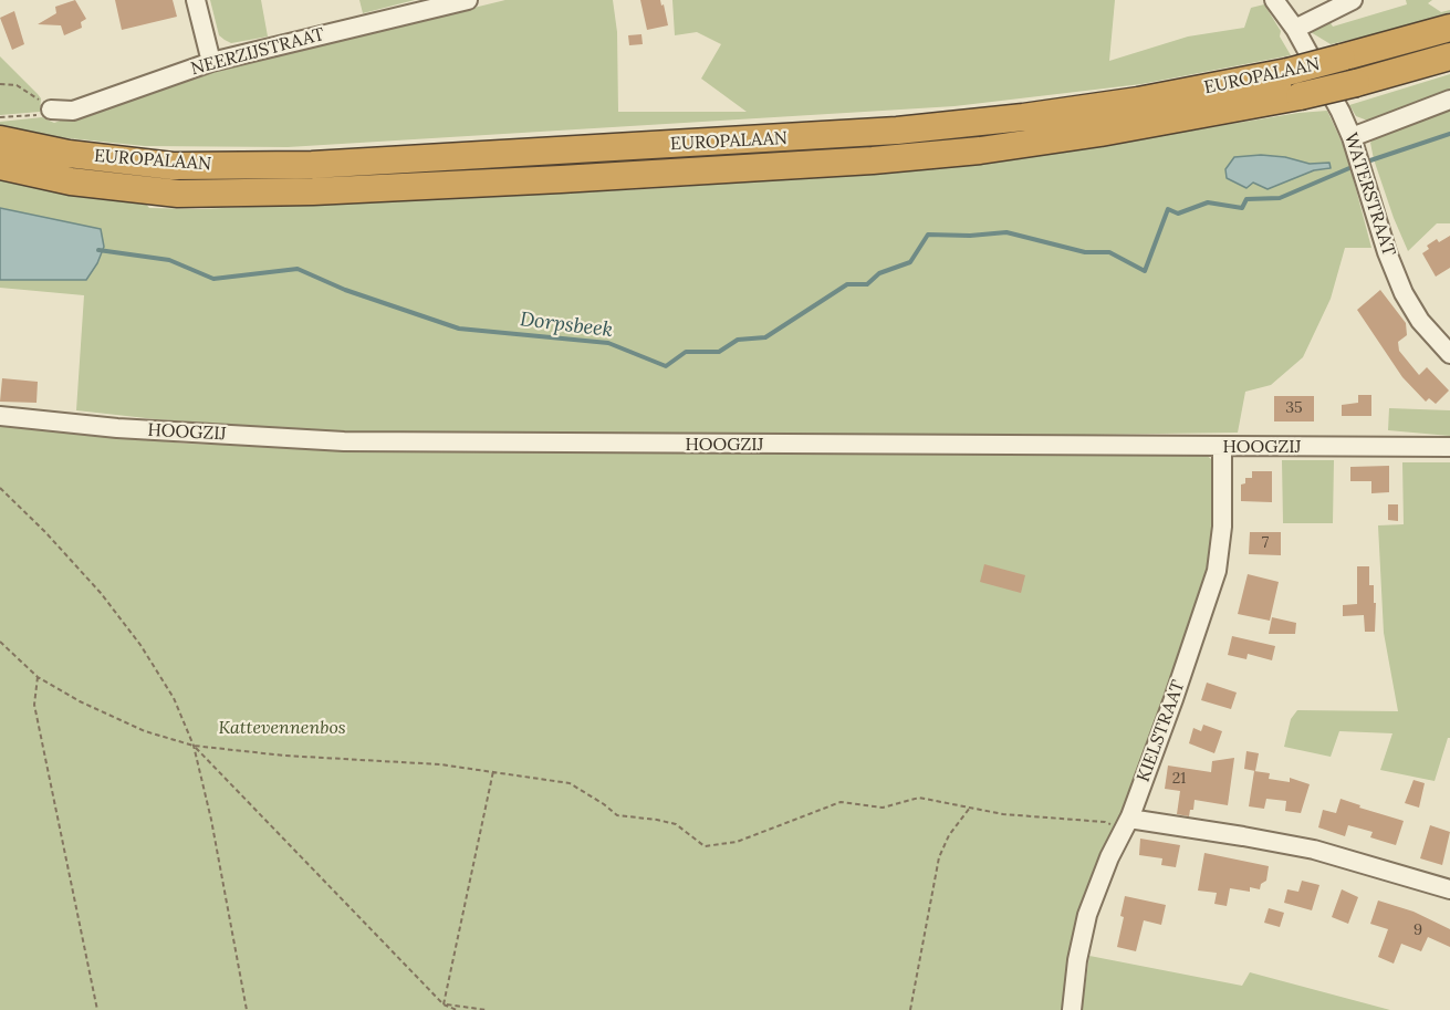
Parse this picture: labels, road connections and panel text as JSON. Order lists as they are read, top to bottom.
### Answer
{
  "streets": {
    "highway": ["EUROPALAAN"],
    "street": [
      "NEERZIJSTRAAT",
      "WATERSTRAAT",
      "HOOGZIJ",
      "KIELSTRAAT"
    ]
  },
  "crossings": [
    ["HOOGZIJ", "KIELSTRAAT"]
  ],
  "water": ["Dorpsbeek"],
  "parks": ["Kattevennenbos"],
  "house_numbers": [
    "35",
    "7",
    "21",
    "9"
  ]
}
